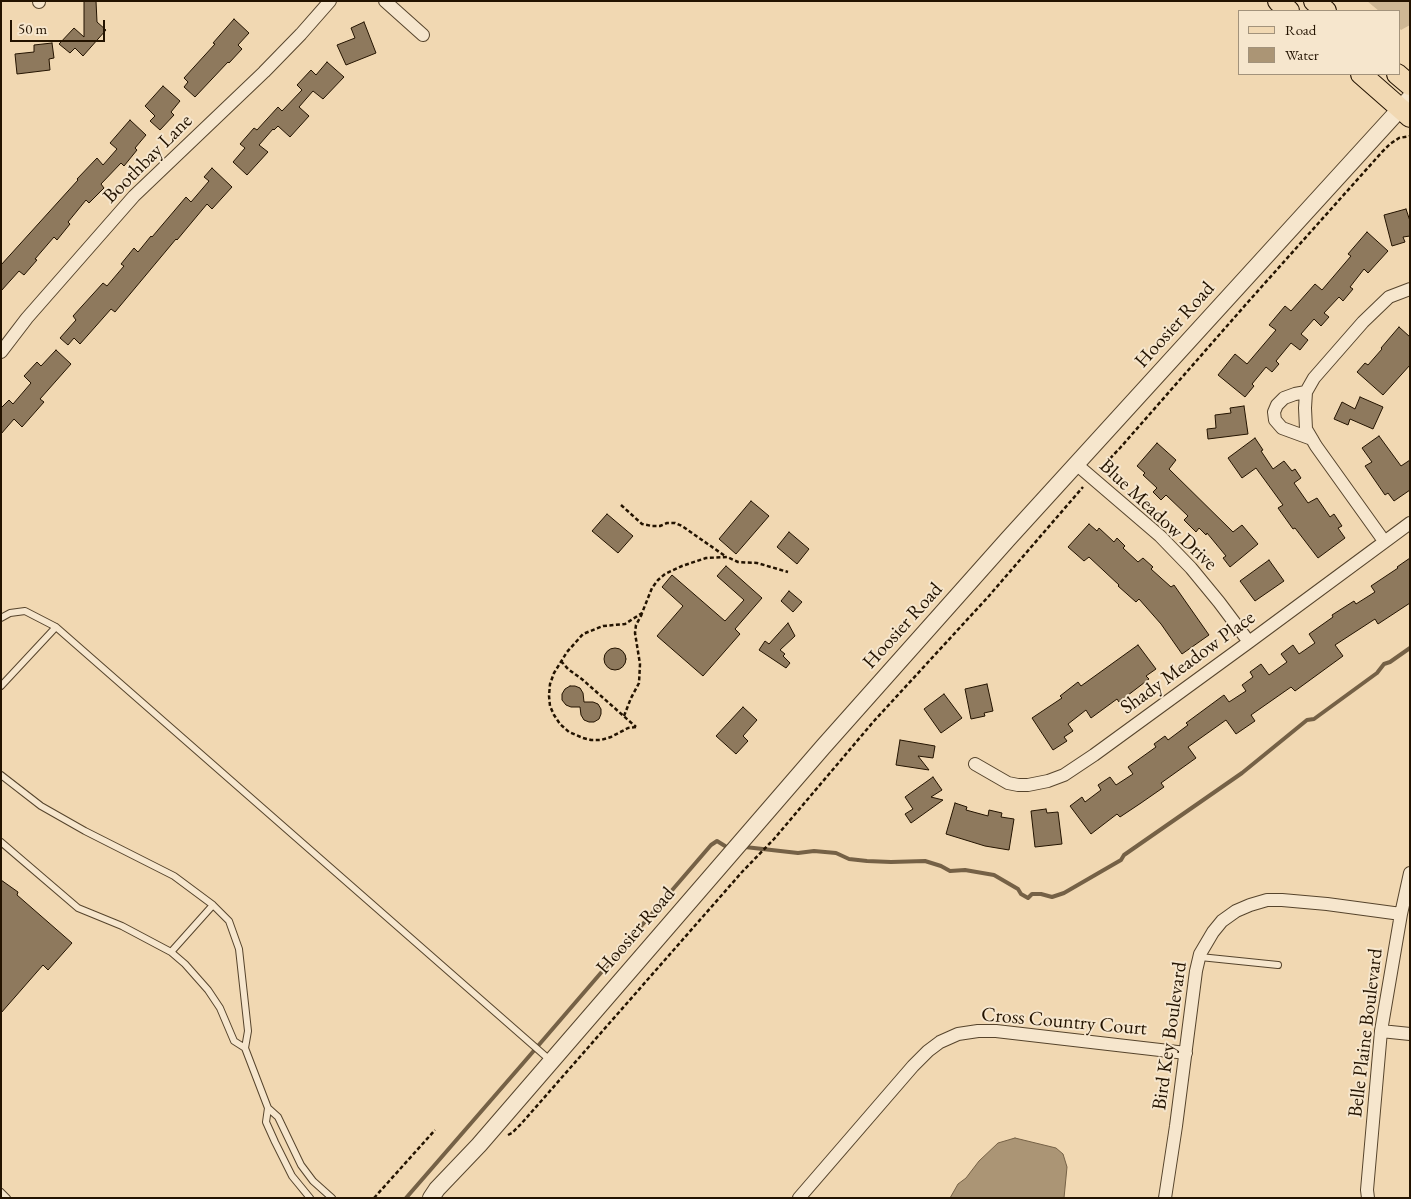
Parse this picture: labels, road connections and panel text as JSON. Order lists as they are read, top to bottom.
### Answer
{
  "streets": {
    "street": [
      "Boothbay Lane",
      "Hoosier Road",
      "Blue Meadow Drive",
      "Shady Meadow Place",
      "Cross Country Court",
      "Belle Plaine Boulevard",
      "Bird Key Boulevard"
    ]
  },
  "crossings": [
    ["Hoosier Road", "Blue Meadow Drive"],
    ["Blue Meadow Drive", "Shady Meadow Place"],
    ["Cross Country Court", "Bird Key Boulevard"],
    ["Belle Plaine Boulevard", "Bird Key Boulevard"]
  ],
  "legend": ["Road", "Water"],
  "scale_bar": "50 m"
}
